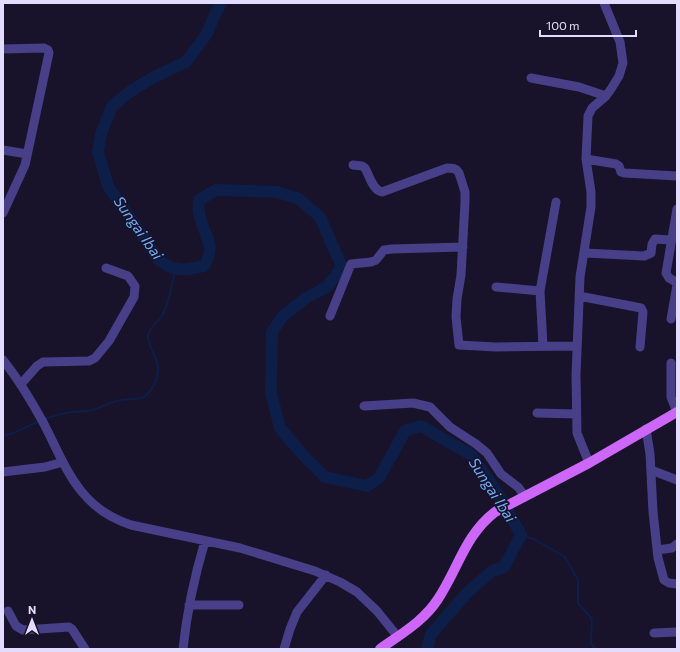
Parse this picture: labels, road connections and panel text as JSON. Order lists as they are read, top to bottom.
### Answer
{
  "water": ["Sungai Ibai"],
  "scale_bar": "100 m",
  "north": "top"
}
